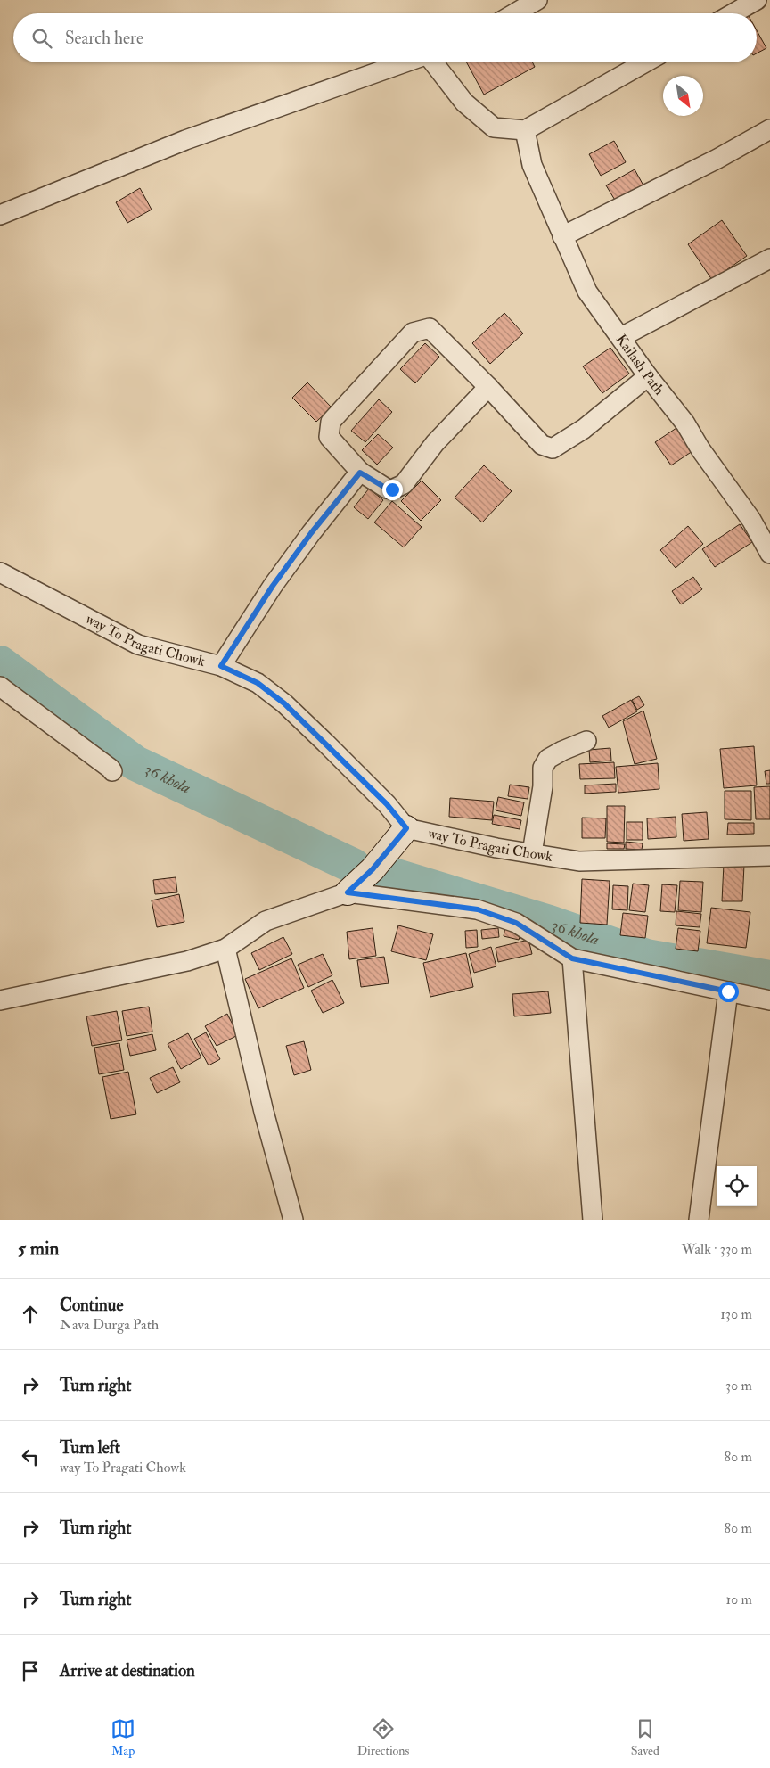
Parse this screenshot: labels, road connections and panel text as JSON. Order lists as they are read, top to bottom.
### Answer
{
  "streets": {
    "street": ["Kailash Path", "way To Pragati Chowk"]
  },
  "water": ["36 khola"],
  "north": "bottom right",
  "page": {
    "search": "Search here",
    "heading": ["5 min", "Walk · 330 m"],
    "list": [
      ["Continue", "Nava Durga Path", "130 m"],
      ["Turn right", "30 m"],
      ["Turn left", "way To Pragati Chowk", "80 m"],
      ["Turn right", "80 m"],
      ["Turn right", "10 m"],
      "Arrive at destination"
    ],
    "nav": ["Map", "Directions", "Saved"]
  }
}
